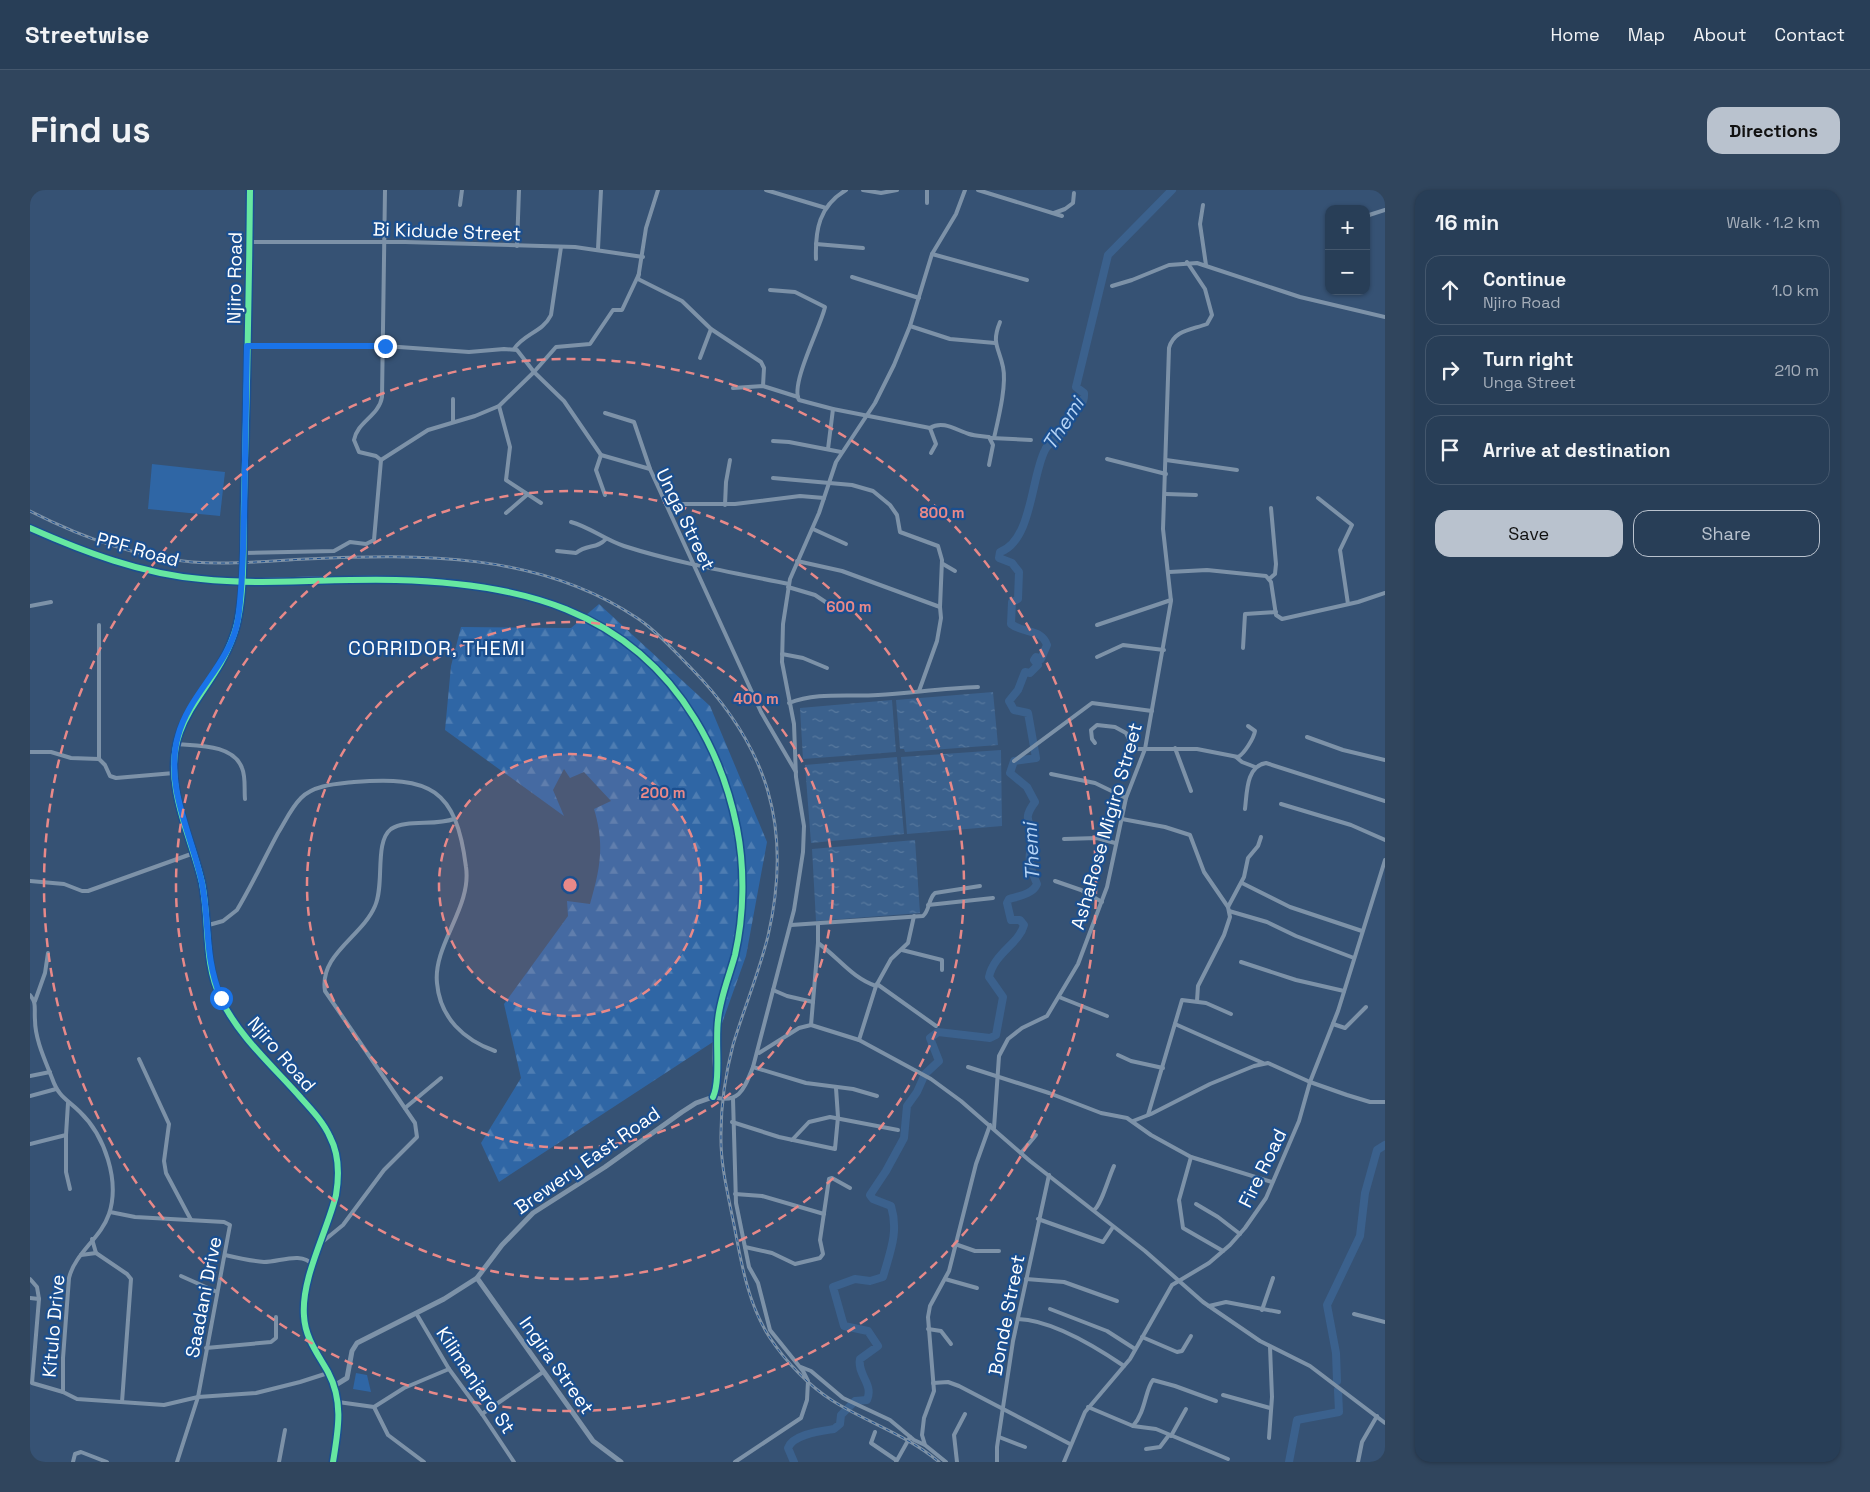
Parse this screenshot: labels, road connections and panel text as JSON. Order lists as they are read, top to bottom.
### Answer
{
  "streets": {
    "street": [
      "Bi Kidude Street",
      "Njiro Road",
      "Unga Street",
      "PPF Road",
      "AshaRose Migiro Street",
      "Brewery East Road",
      "Fire Road",
      "Saadani Drive",
      "Bonde Street",
      "Kitulo Drive",
      "Ingira Street",
      "Kilimanjaro St"
    ]
  },
  "crossings": [
    ["Bi Kidude Street", "Njiro Road"],
    ["Njiro Road", "PPF Road"],
    ["Njiro Road", "Brewery East Road"],
    ["Njiro Road", "Kitulo Drive"],
    ["Brewery East Road", "Ingira Street"],
    ["Brewery East Road", "Kilimanjaro St"],
    ["Saadani Drive", "Kitulo Drive"]
  ],
  "districts": ["CORRIDOR, THEMI"],
  "water": ["Themi"],
  "page": {
    "header": "Streetwise",
    "nav": [
      "Home",
      "Map",
      "About",
      "Contact"
    ],
    "buttons": [
      "Directions",
      ["Save", "Share"]
    ],
    "title": "Find us",
    "heading": ["16 min", "Walk · 1.2 km"],
    "map_buttons": ["+", "−"],
    "list": [
      ["Continue", "Njiro Road", "1.0 km"],
      ["Turn right", "Unga Street", "210 m"],
      "Arrive at destination"
    ]
  },
  "rings": [
    "800 m",
    "600 m",
    "400 m",
    "200 m"
  ]
}
